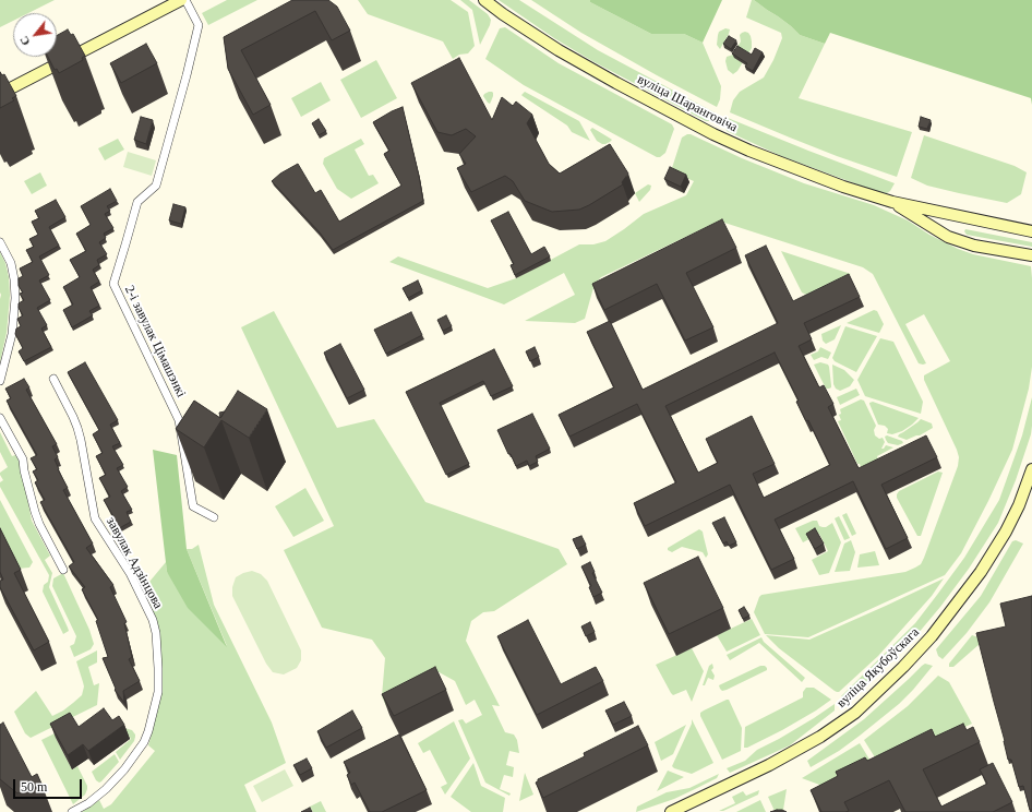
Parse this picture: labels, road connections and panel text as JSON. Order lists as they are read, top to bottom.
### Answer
{
  "streets": {
    "main road": ["вуліца Шаранговіча", "вуліца Якубоўскага"],
    "street": ["2-і завулак Цімашэнкі", "завулак Адзінцова"]
  },
  "scale_bar": "50 m",
  "north": "bottom left"
}
